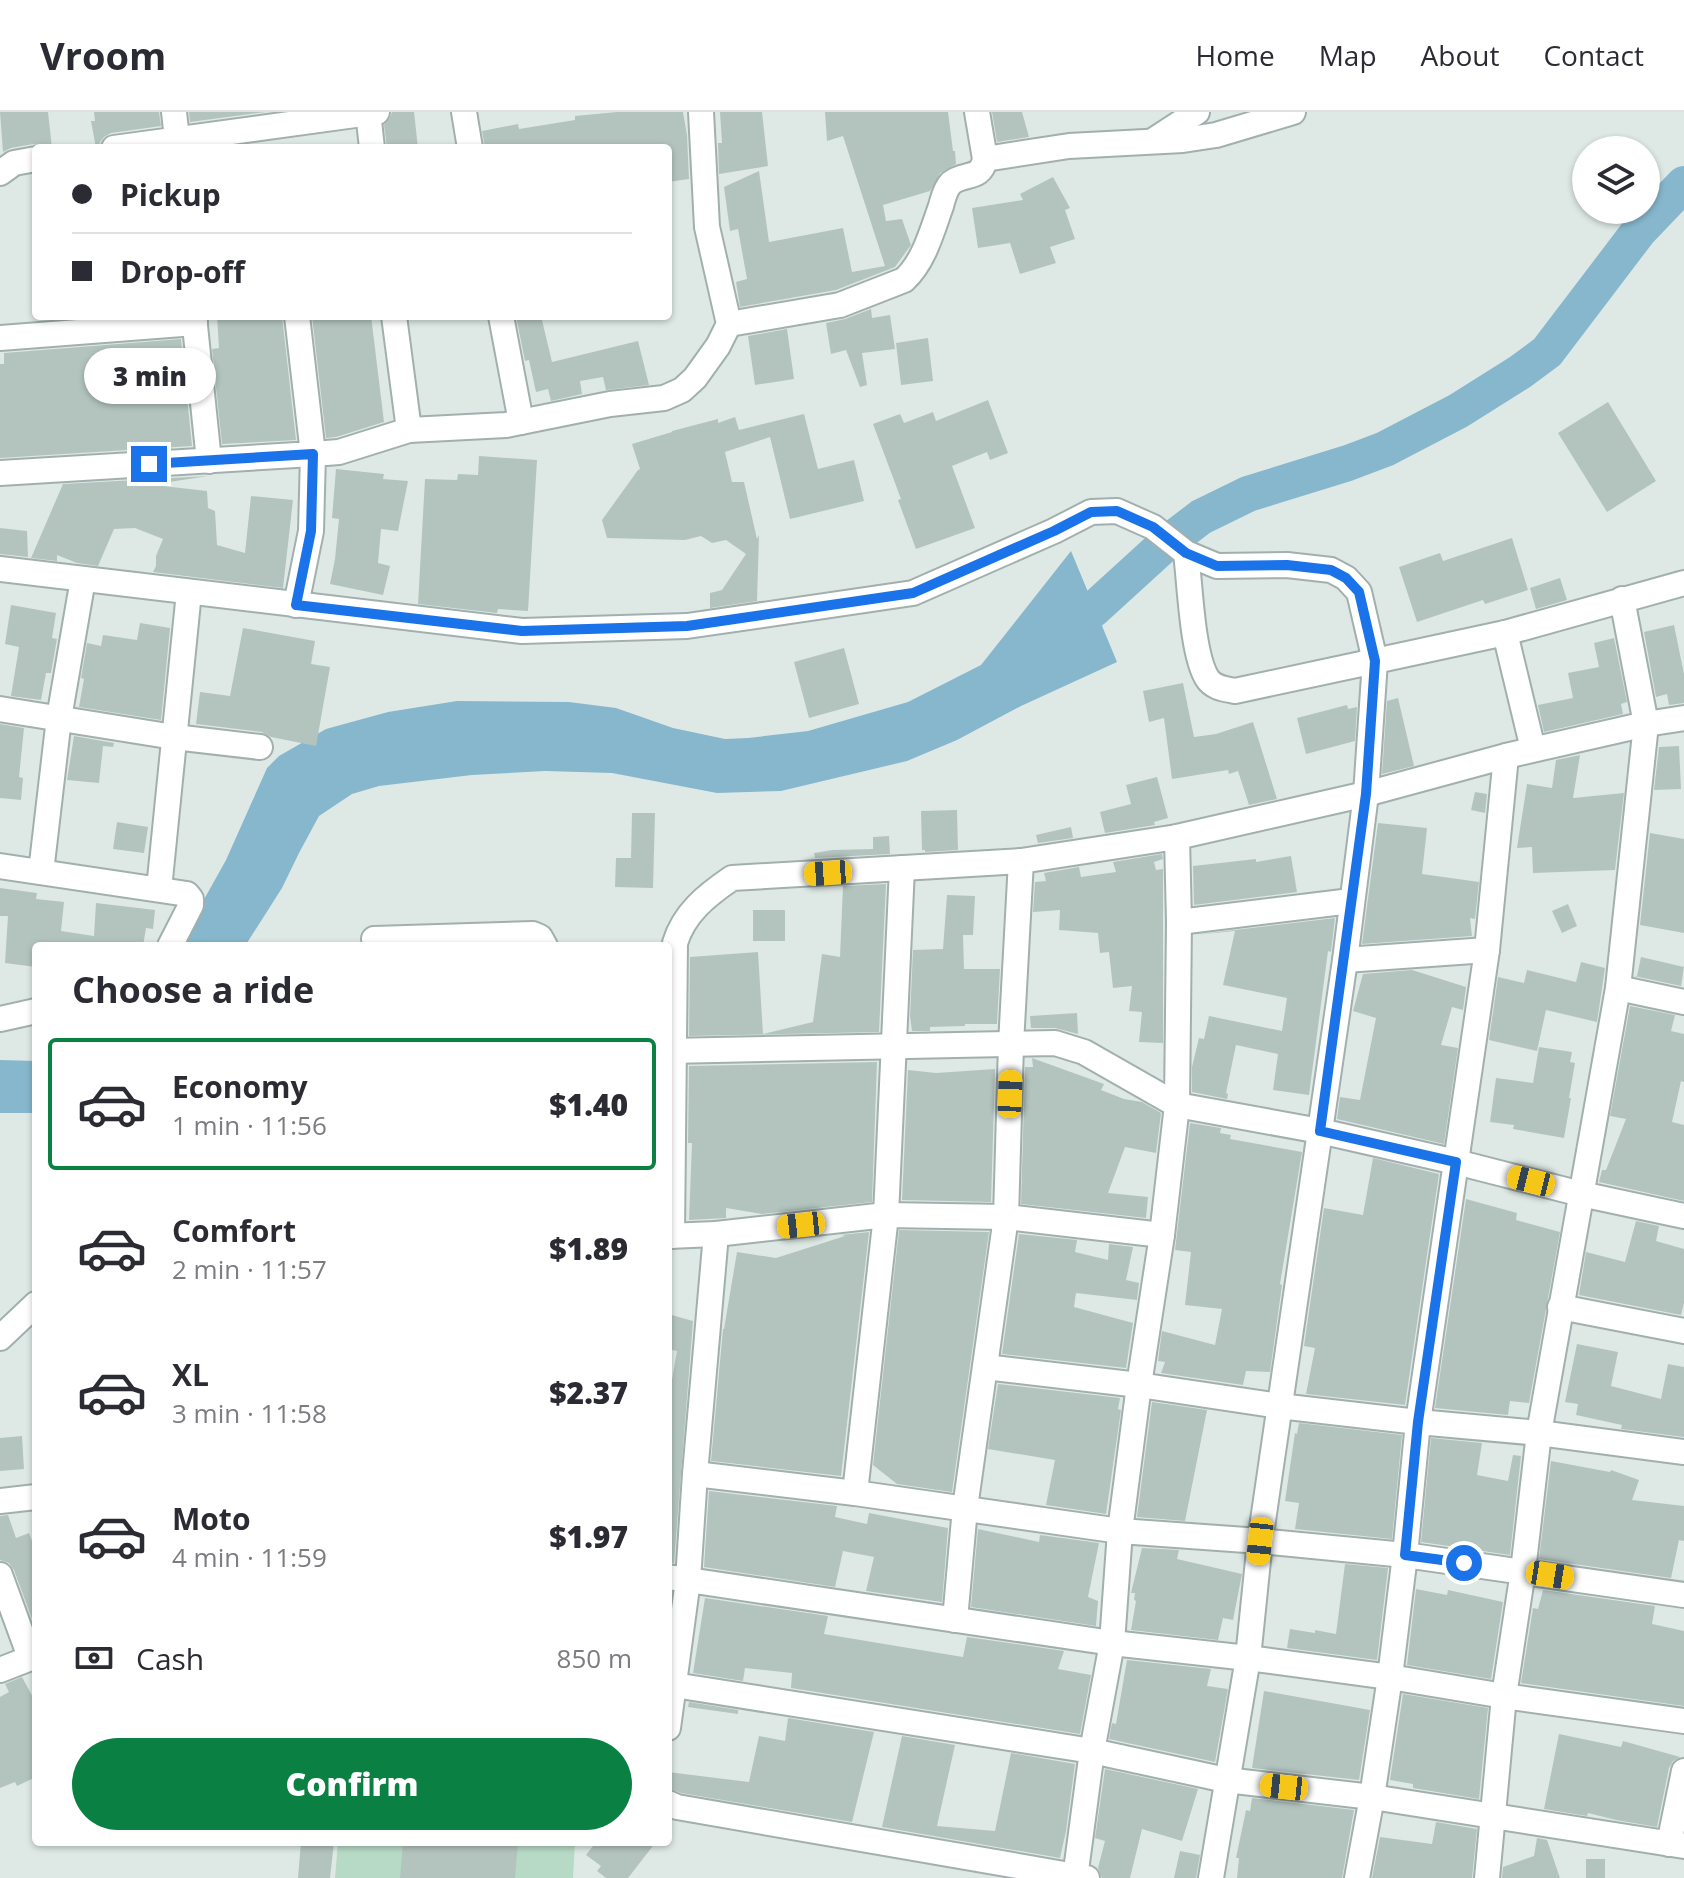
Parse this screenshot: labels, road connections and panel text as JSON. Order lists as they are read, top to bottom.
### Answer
{
  "page": {
    "header": "Vroom",
    "nav": [
      "Home",
      "Map",
      "About",
      "Contact"
    ],
    "banner": ["Pickup", "Drop-off"],
    "bubble": "3 min",
    "heading": "Choose a ride",
    "list": [
      {
        "name": "Economy",
        "note": "1 min · 11:56",
        "value": "$1.40"
      },
      {
        "name": "Comfort",
        "note": "2 min · 11:57",
        "value": "$1.89"
      },
      {
        "name": "XL",
        "note": "3 min · 11:58",
        "value": "$2.37"
      },
      {
        "name": "Moto",
        "note": "4 min · 11:59",
        "value": "$1.97"
      }
    ],
    "pay": ["Cash", "850 m"],
    "buttons": "Confirm"
  }
}
